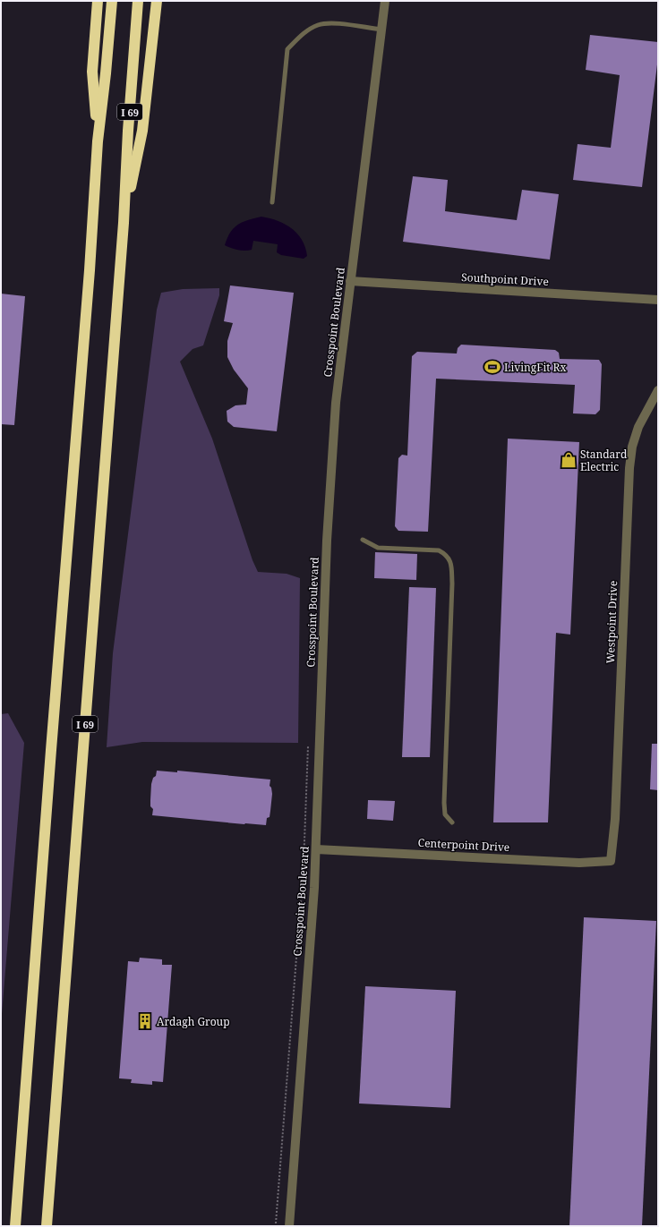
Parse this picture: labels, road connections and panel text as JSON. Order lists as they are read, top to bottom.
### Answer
{
  "streets": {
    "highway": ["I 69"],
    "street": [
      "Southpoint Drive",
      "Crosspoint Boulevard",
      "Westpoint Drive",
      "Centerpoint Drive"
    ]
  },
  "crossings": [
    ["Southpoint Drive", "Crosspoint Boulevard"],
    ["Crosspoint Boulevard", "Centerpoint Drive"],
    ["Westpoint Drive", "Centerpoint Drive"]
  ],
  "places": {
    "sports": ["LivingFit Rx"],
    "shop": ["Standard Electric"],
    "building": ["Ardagh Group"]
  }
}
